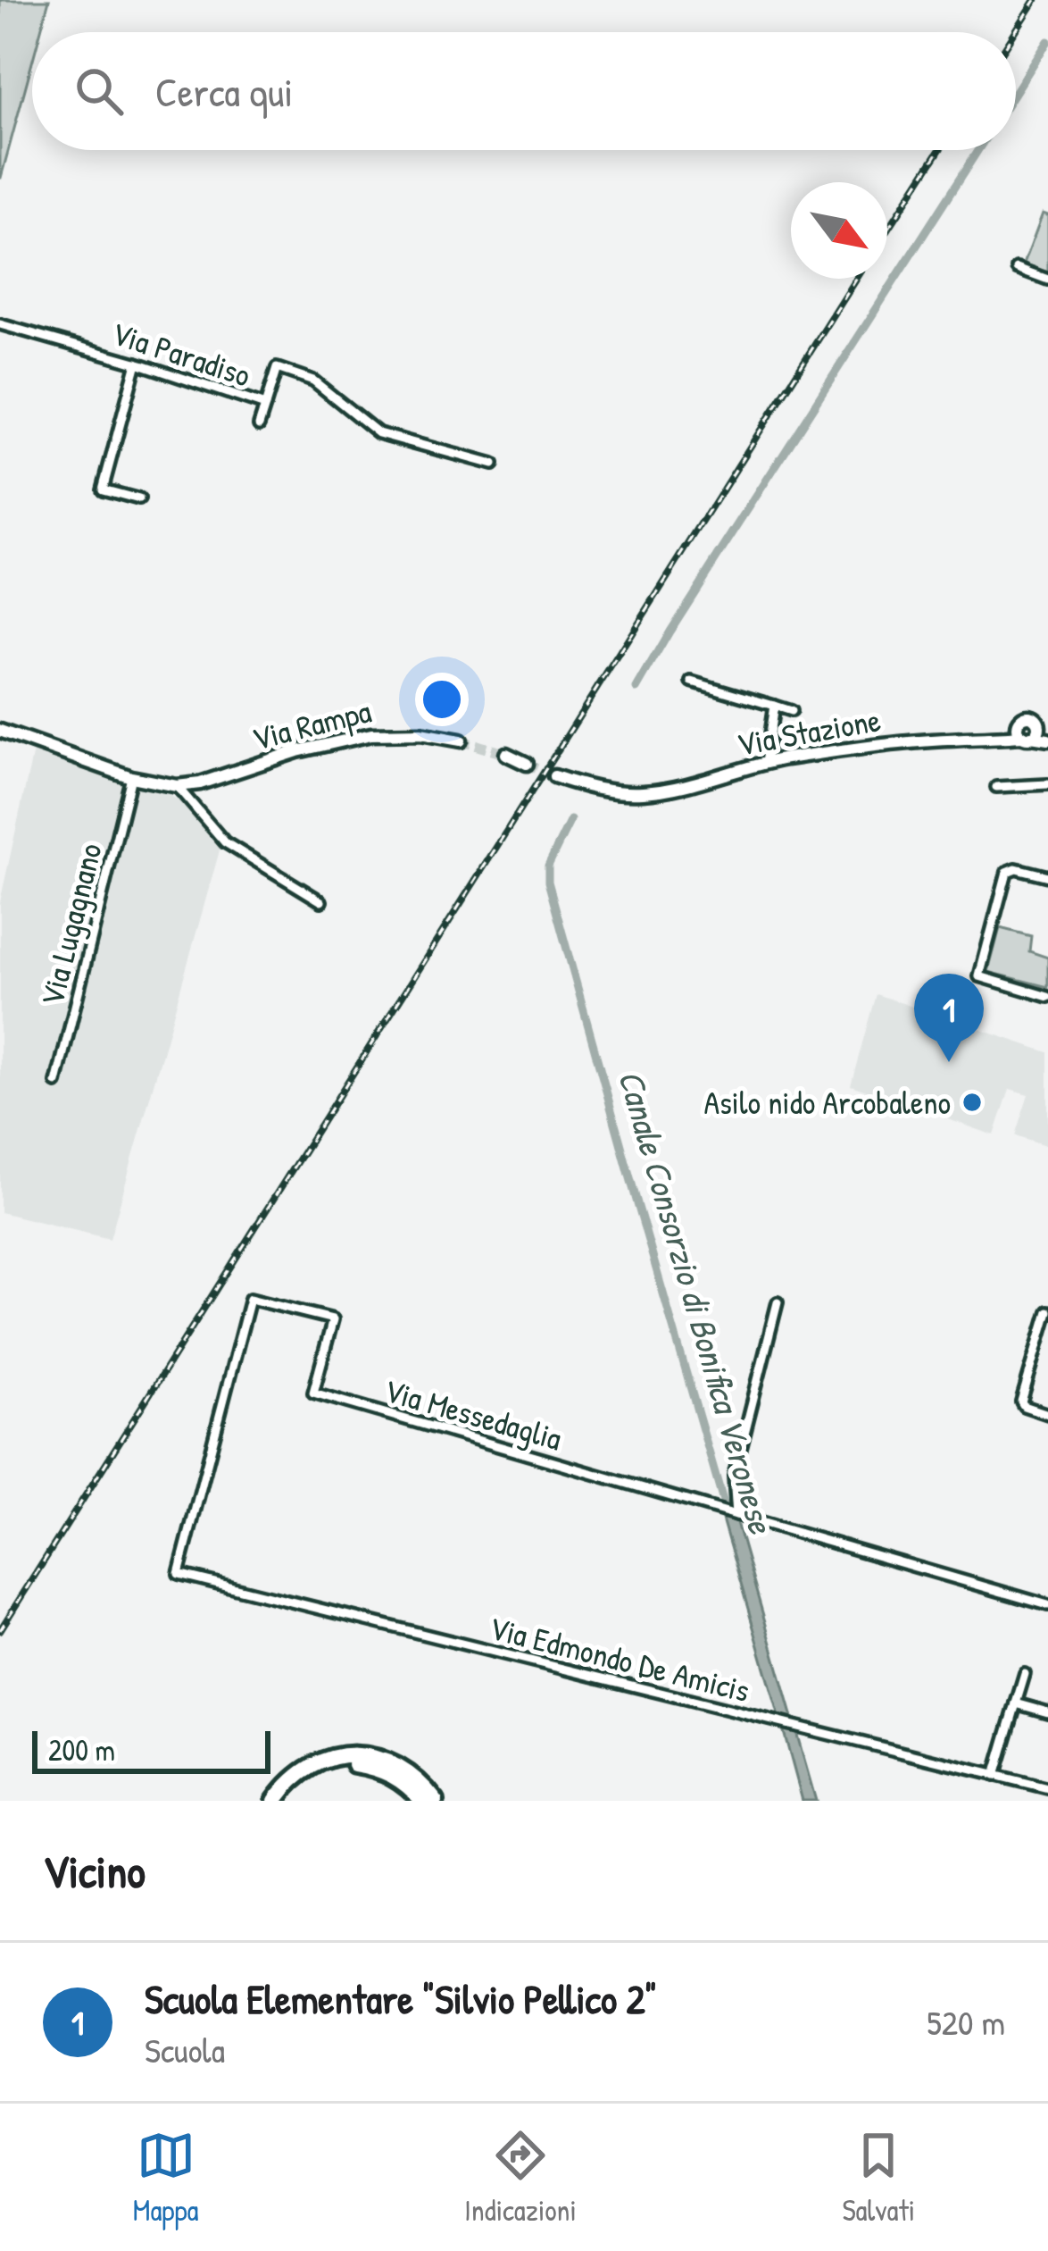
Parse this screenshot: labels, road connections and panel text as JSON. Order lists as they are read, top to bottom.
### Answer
{
  "streets": {
    "street": [
      "Via Paradiso",
      "Via Rampa",
      "Via Stazione",
      "Via Lugagnano",
      "Via Messedaglia",
      "Via Edmondo De Amicis"
    ]
  },
  "crossings": [
    ["Via Rampa", "Via Lugagnano"],
    ["Via Messedaglia", "Via Edmondo De Amicis"]
  ],
  "water": ["Canale Consorzio di Bonifica Veronese"],
  "places": ["Asilo nido Arcobaleno"],
  "scale_bar": "200 m",
  "north": "bottom right",
  "page": {
    "search": "Cerca qui",
    "pins": "1",
    "scale": "200 m",
    "heading": "Vicino",
    "list": [
      {
        "mark": "1",
        "name": "Scuola Elementare \"Silvio Pellico 2\"",
        "note": "Scuola",
        "value": "520 m"
      }
    ],
    "nav": ["Mappa", "Indicazioni", "Salvati"]
  }
}
